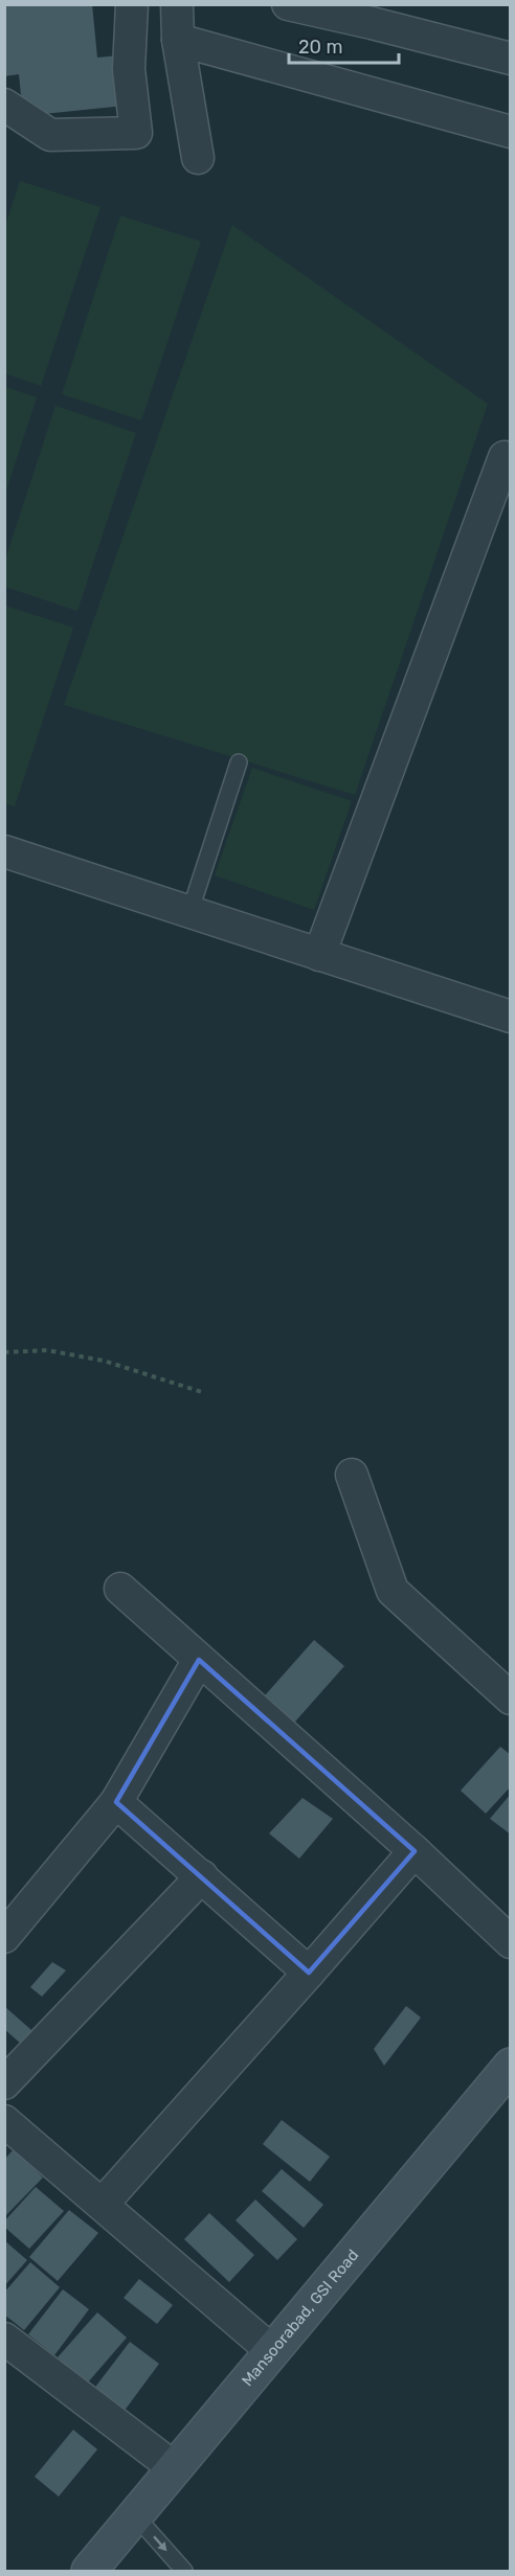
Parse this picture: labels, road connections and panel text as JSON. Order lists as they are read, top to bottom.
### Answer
{
  "streets": {
    "street": ["Mansoorabad, GSI Road"]
  },
  "scale_bar": "20 m"
}
